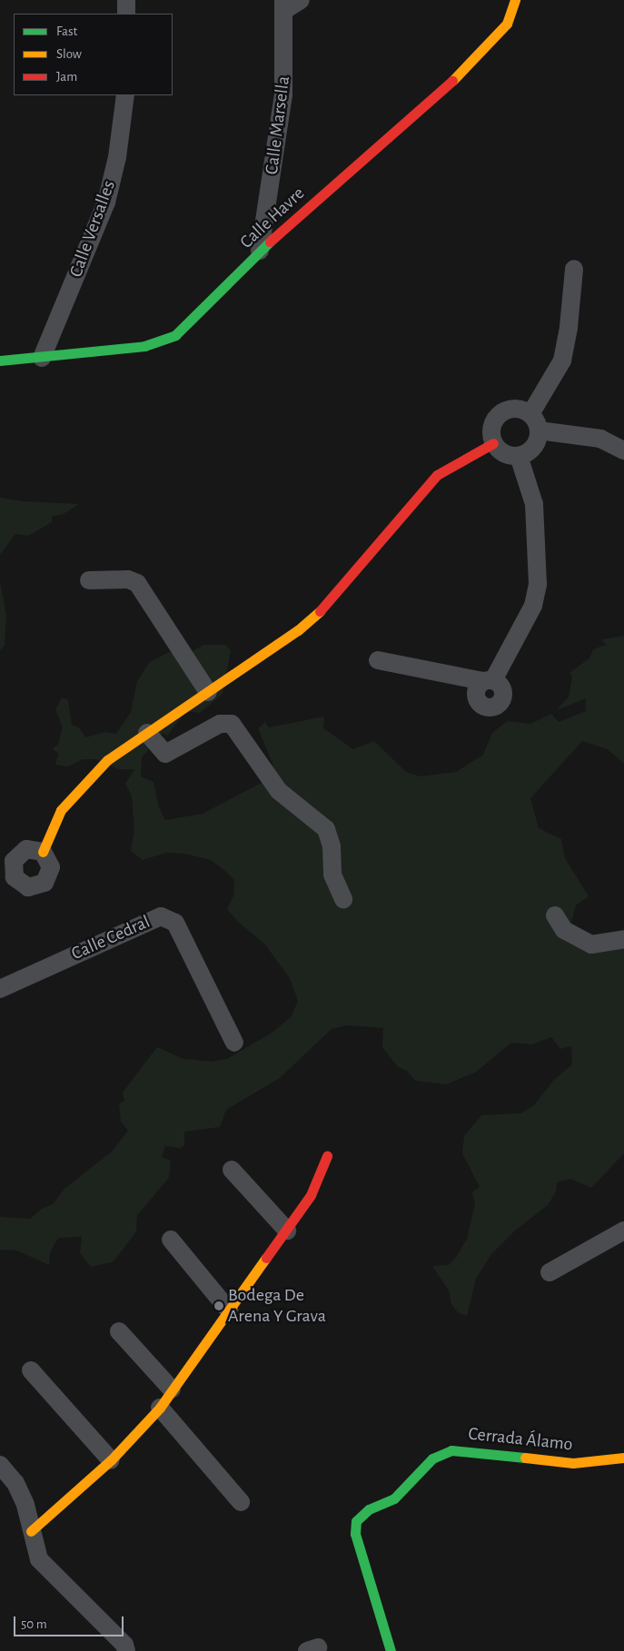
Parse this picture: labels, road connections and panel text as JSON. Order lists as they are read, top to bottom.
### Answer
{
  "streets": {
    "street": [
      "Calle Marsella",
      "Calle Havre",
      "Calle Versalles",
      "Calle Cedral",
      "Cerrada Álamo"
    ]
  },
  "crossings": [
    ["Calle Marsella", "Calle Havre"],
    ["Calle Havre", "Calle Versalles"]
  ],
  "places": ["Bodega De Arena Y Grava"],
  "legend": ["Fast", "Slow", "Jam"],
  "scale_bar": "50 m"
}
